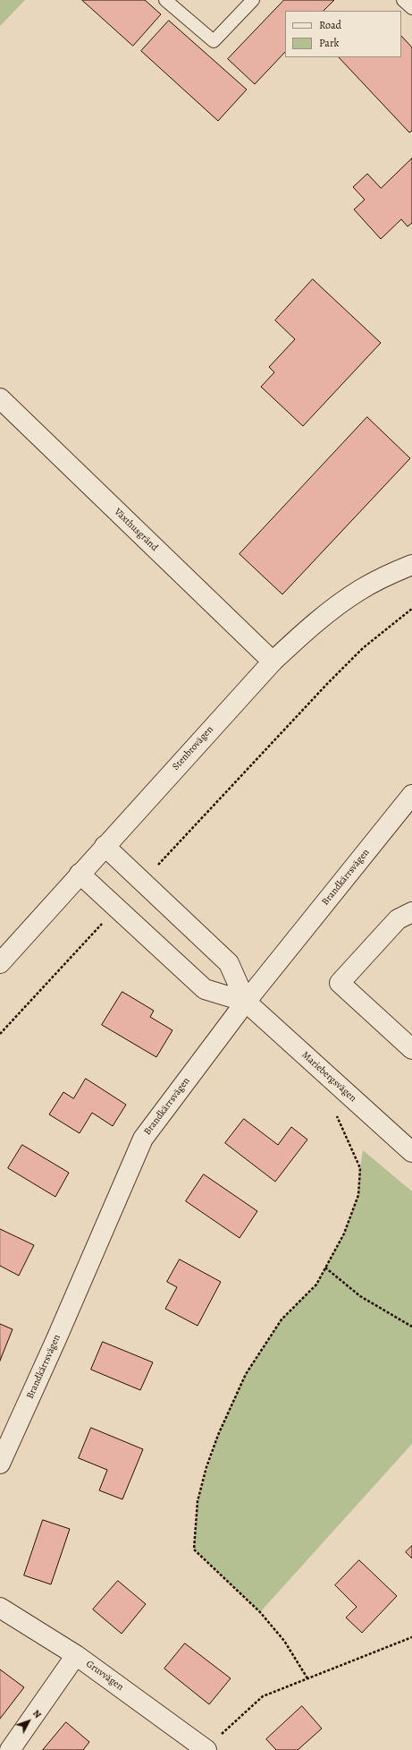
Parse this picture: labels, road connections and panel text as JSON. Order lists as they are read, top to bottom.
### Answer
{
  "streets": {
    "street": [
      "Växthusgränd",
      "Stenbrovägen",
      "Brandkärrsvägen",
      "Mariebergsvägen",
      "Gruvvägen"
    ]
  },
  "crossings": [
    ["Växthusgränd", "Stenbrovägen"],
    ["Stenbrovägen", "Mariebergsvägen"],
    ["Brandkärrsvägen", "Mariebergsvägen"]
  ],
  "legend": ["Road", "Park"],
  "north": "top right"
}
